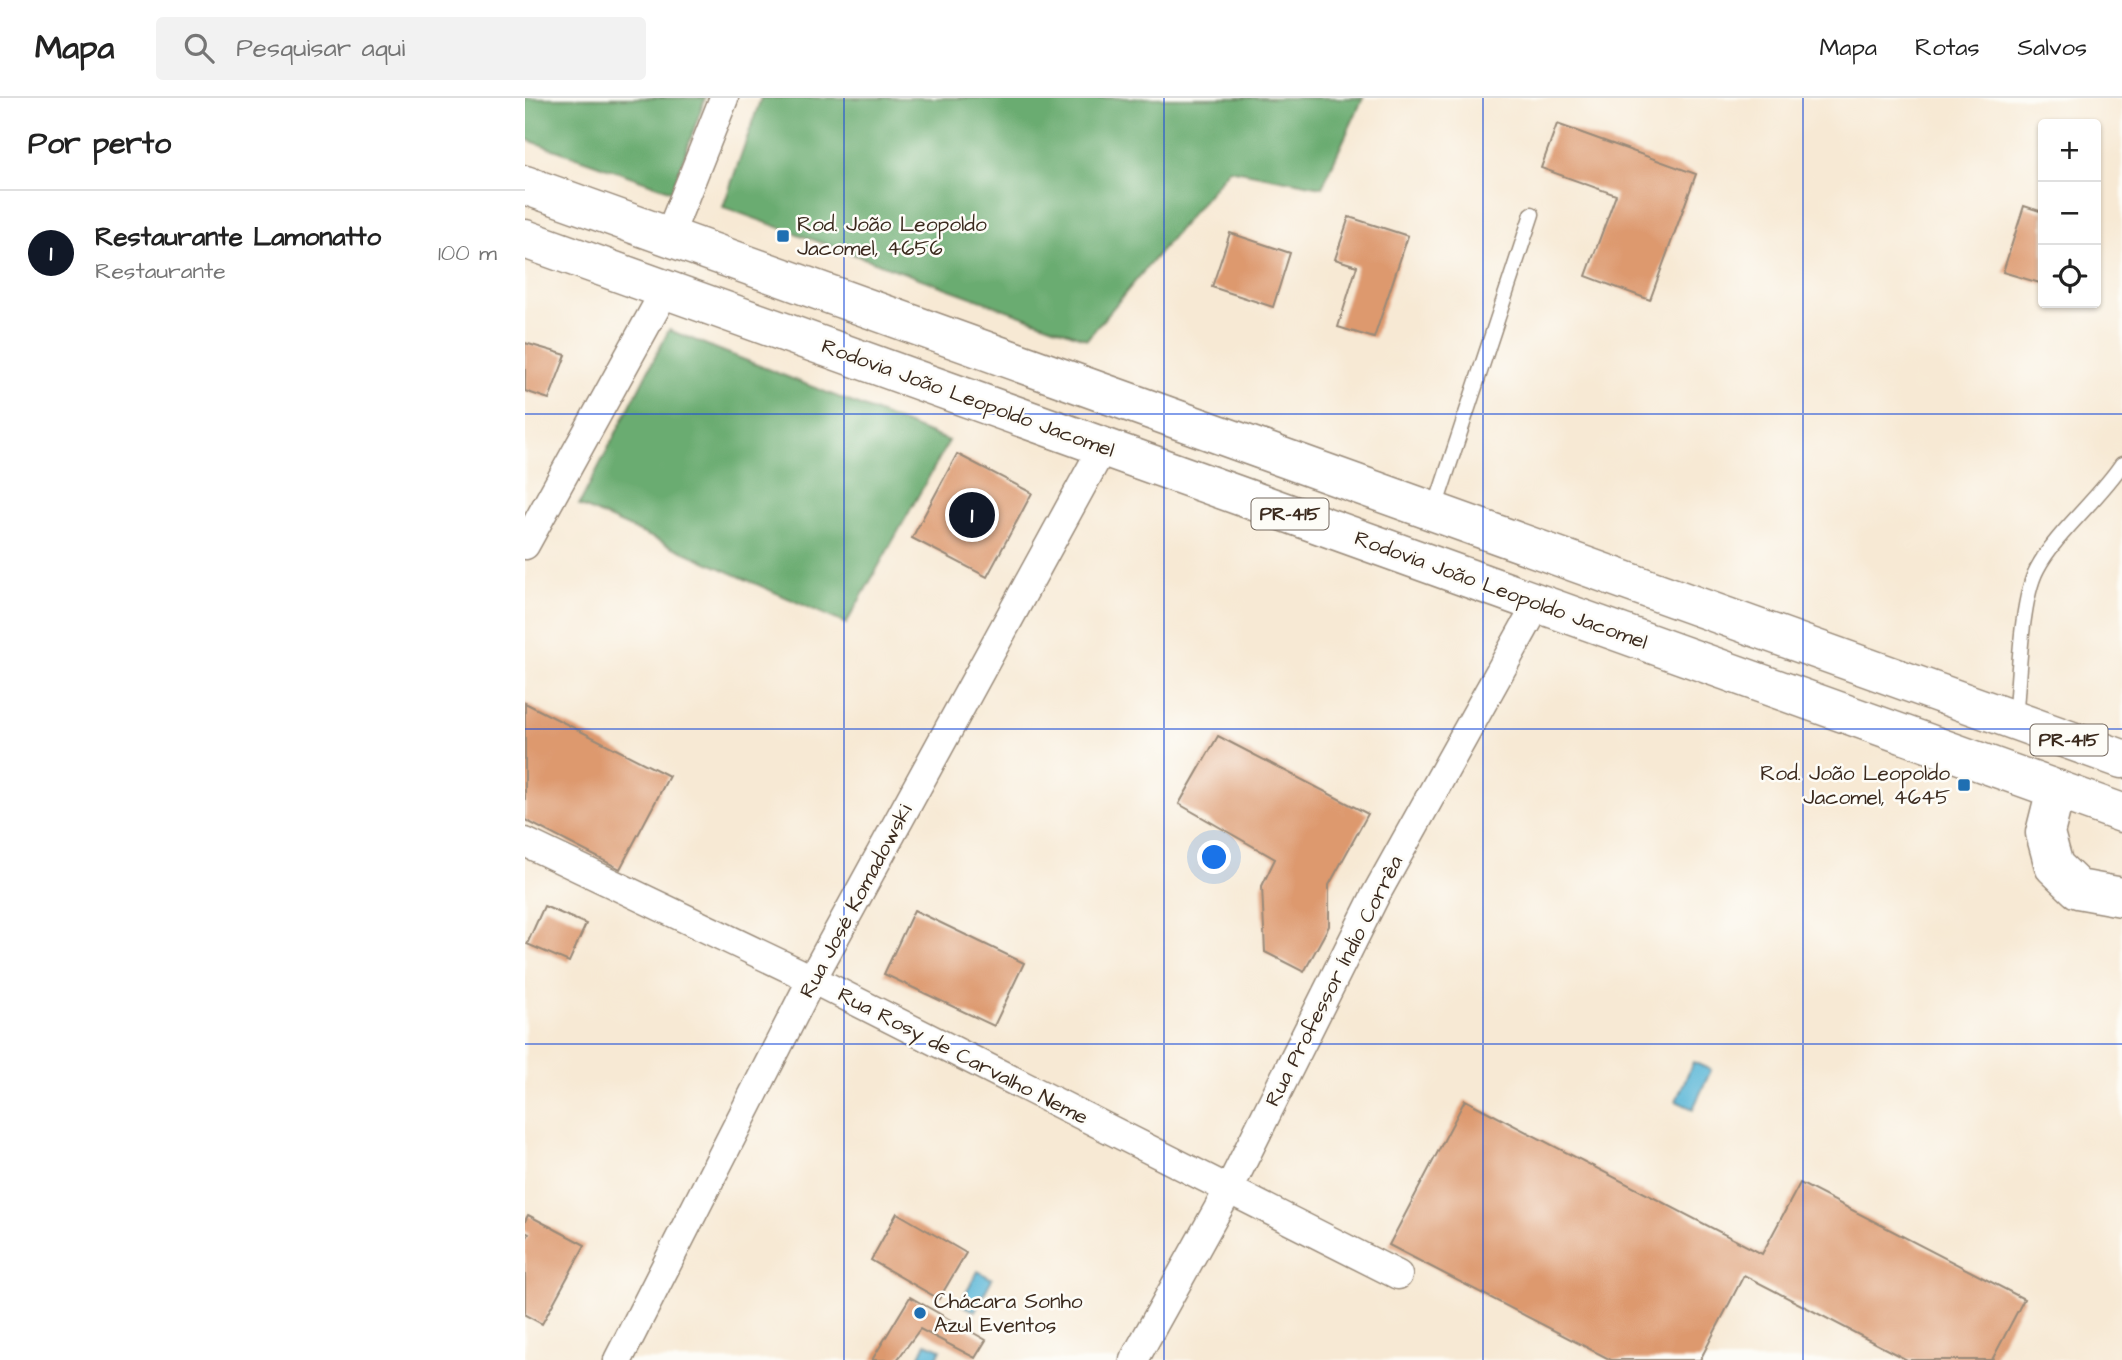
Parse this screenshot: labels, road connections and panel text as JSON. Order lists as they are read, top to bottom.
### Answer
{
  "streets": {
    "highway": ["Rodovia João Leopoldo Jacomel", "PR-415"],
    "street": ["Rua José Komadowski", "Rua Professor Índio Corrêa", "Rua Rosy de Carvalho Neme"]
  },
  "crossings": [
    ["Rodovia João Leopoldo Jacomel", "Rua José Komadowski"],
    ["Rodovia João Leopoldo Jacomel", "Rua Professor Índio Corrêa"],
    ["Rua José Komadowski", "Rua Rosy de Carvalho Neme"],
    ["Rua Professor Índio Corrêa", "Rua Rosy de Carvalho Neme"]
  ],
  "places": {
    "transit": ["Rod. João Leopoldo Jacomel, 4656", "Rod. João Leopoldo Jacomel, 4645"],
    "other": ["Chácara Sonho Azul Eventos"]
  },
  "page": {
    "header": "Mapa",
    "search": "Pesquisar aqui",
    "nav": ["Mapa", "Rotas", "Salvos"],
    "heading": "Por perto",
    "map_buttons": ["+", "−"],
    "list": [
      {
        "mark": "1",
        "name": "Restaurante Lamonatto",
        "note": "Restaurante",
        "value": "100 m"
      }
    ],
    "pins": "1"
  }
}
